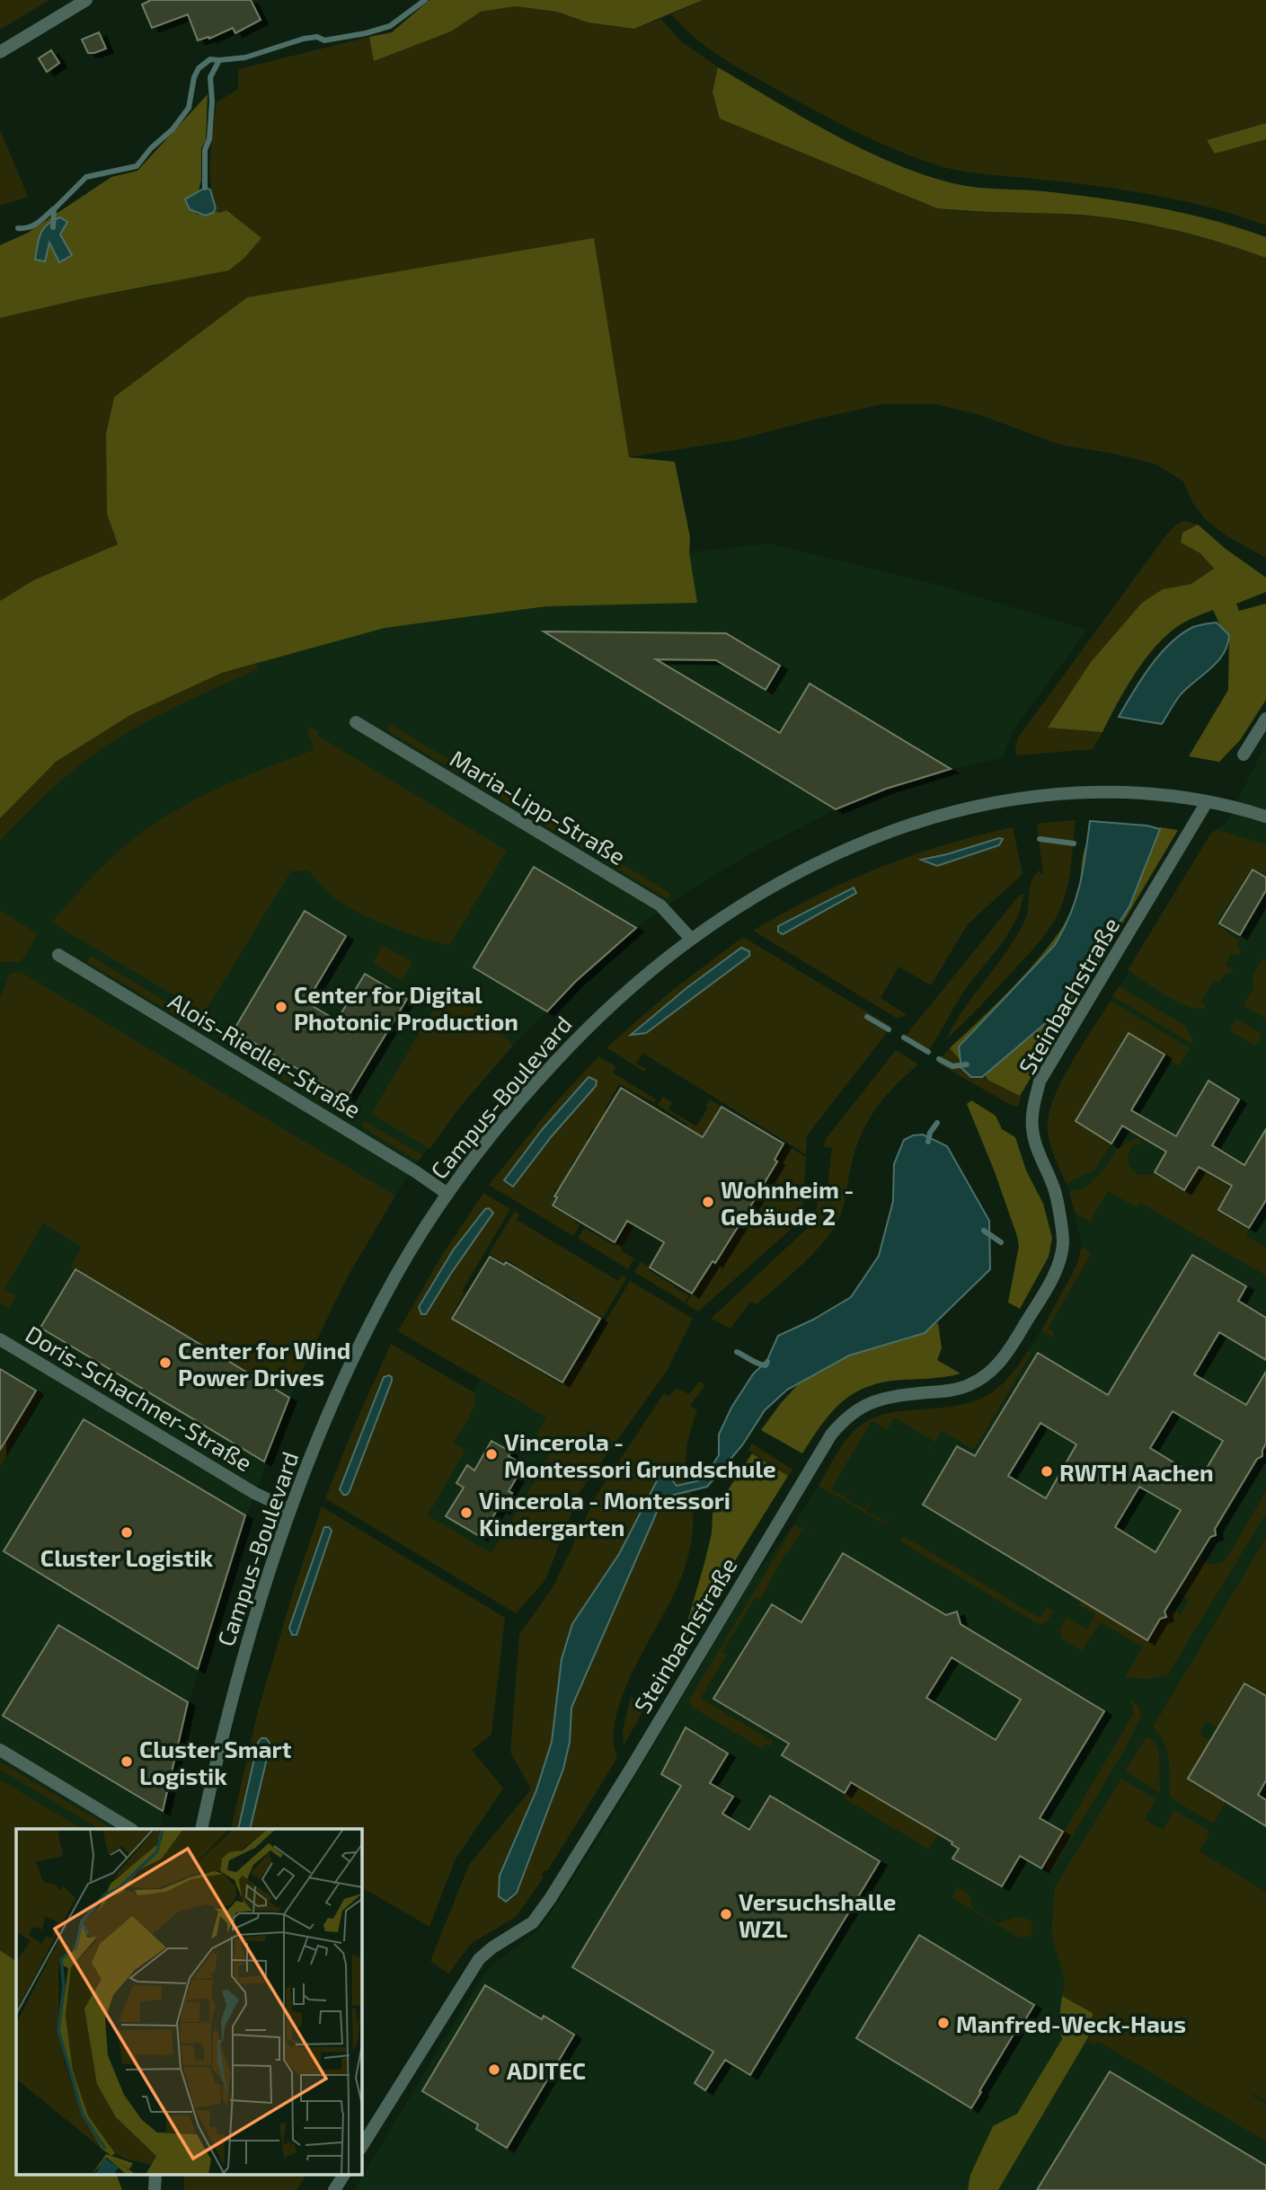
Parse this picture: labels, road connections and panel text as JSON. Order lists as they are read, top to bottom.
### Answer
{
  "streets": {
    "street": [
      "Maria-Lipp-Straße",
      "Steinbachstraße",
      "Alois-Riedler-Straße",
      "Campus-Boulevard",
      "Doris-Schachner-Straße"
    ]
  },
  "crossings": [
    ["Maria-Lipp-Straße", "Campus-Boulevard"],
    ["Steinbachstraße", "Campus-Boulevard"],
    ["Alois-Riedler-Straße", "Campus-Boulevard"],
    ["Campus-Boulevard", "Doris-Schachner-Straße"]
  ],
  "places": [
    "Center for Digital Photonic Production",
    "Wohnheim - Gebäude 2",
    "Center for Wind Power Drives",
    "Vincerola - Montessori Grundschule",
    "RWTH Aachen",
    "Vincerola - Montessori Kindergarten",
    "Cluster Logistik",
    "Cluster Smart Logistik",
    "Versuchshalle WZL",
    "Manfred-Weck-Haus",
    "ADITEC"
  ]
}
